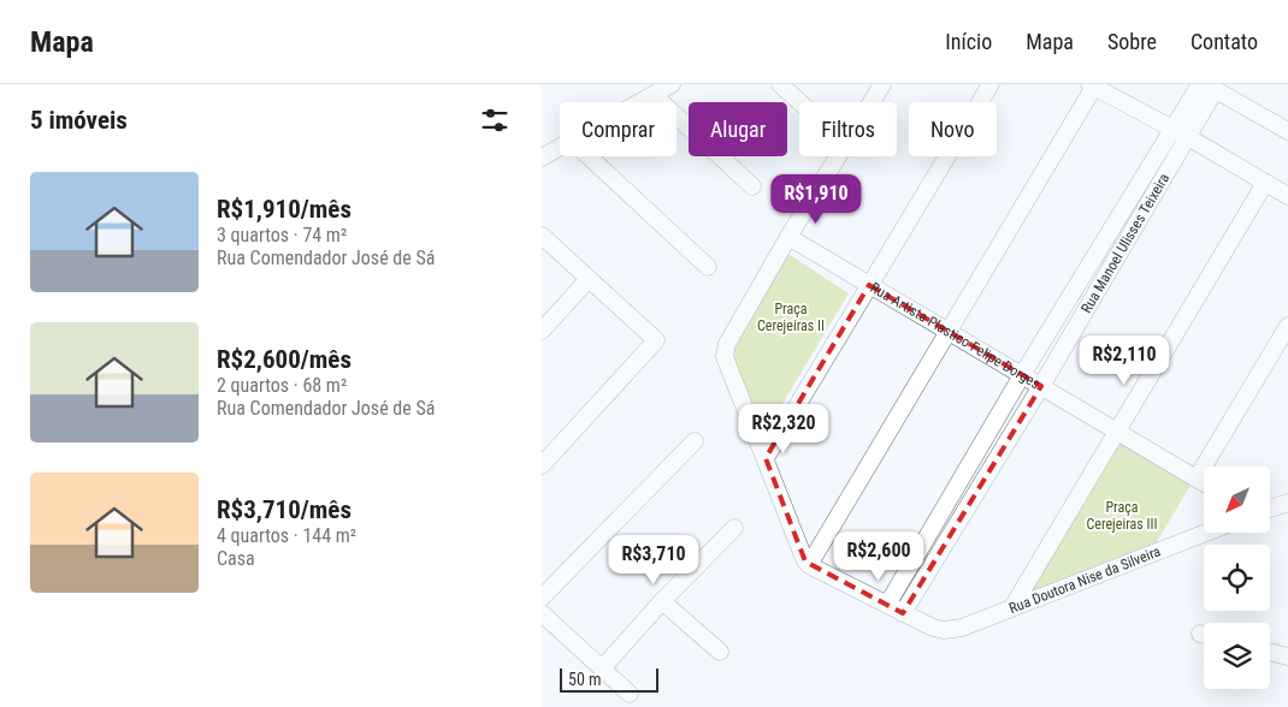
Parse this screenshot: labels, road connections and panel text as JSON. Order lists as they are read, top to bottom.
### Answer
{
  "streets": {
    "street": ["Rua Manoel Ulisses Teixeira", "Rua Artista Plastico Felipe Dorges", "Rua Doutora Nise da Silveira"]
  },
  "crossings": [
    ["Rua Manoel Ulisses Teixeira", "Rua Artista Plastico Felipe Dorges"],
    ["Rua Manoel Ulisses Teixeira", "Rua Doutora Nise da Silveira"]
  ],
  "parks": ["Praça Cerejeiras II", "Praça Cerejeiras III"],
  "scale_bar": "50 m",
  "north": "bottom left",
  "page": {
    "header": "Mapa",
    "nav": [
      "Início",
      "Mapa",
      "Sobre",
      "Contato"
    ],
    "heading": "5 imóveis",
    "chip": [
      "Comprar",
      "Alugar",
      "Filtros",
      "Novo"
    ],
    "list": [
      {
        "name": "R$1,910/mês",
        "note": "3 quartos · 74 m² · Rua Comendador José de Sá"
      },
      {
        "name": "R$2,600/mês",
        "note": "2 quartos · 68 m² · Rua Comendador José de Sá"
      },
      {
        "name": "R$3,710/mês",
        "note": "4 quartos · 144 m² · Casa"
      }
    ],
    "price": [
      "R$1,910",
      "R$2,110",
      "R$2,320",
      "R$2,600",
      "R$3,710"
    ],
    "scale": "50 m"
  }
}
